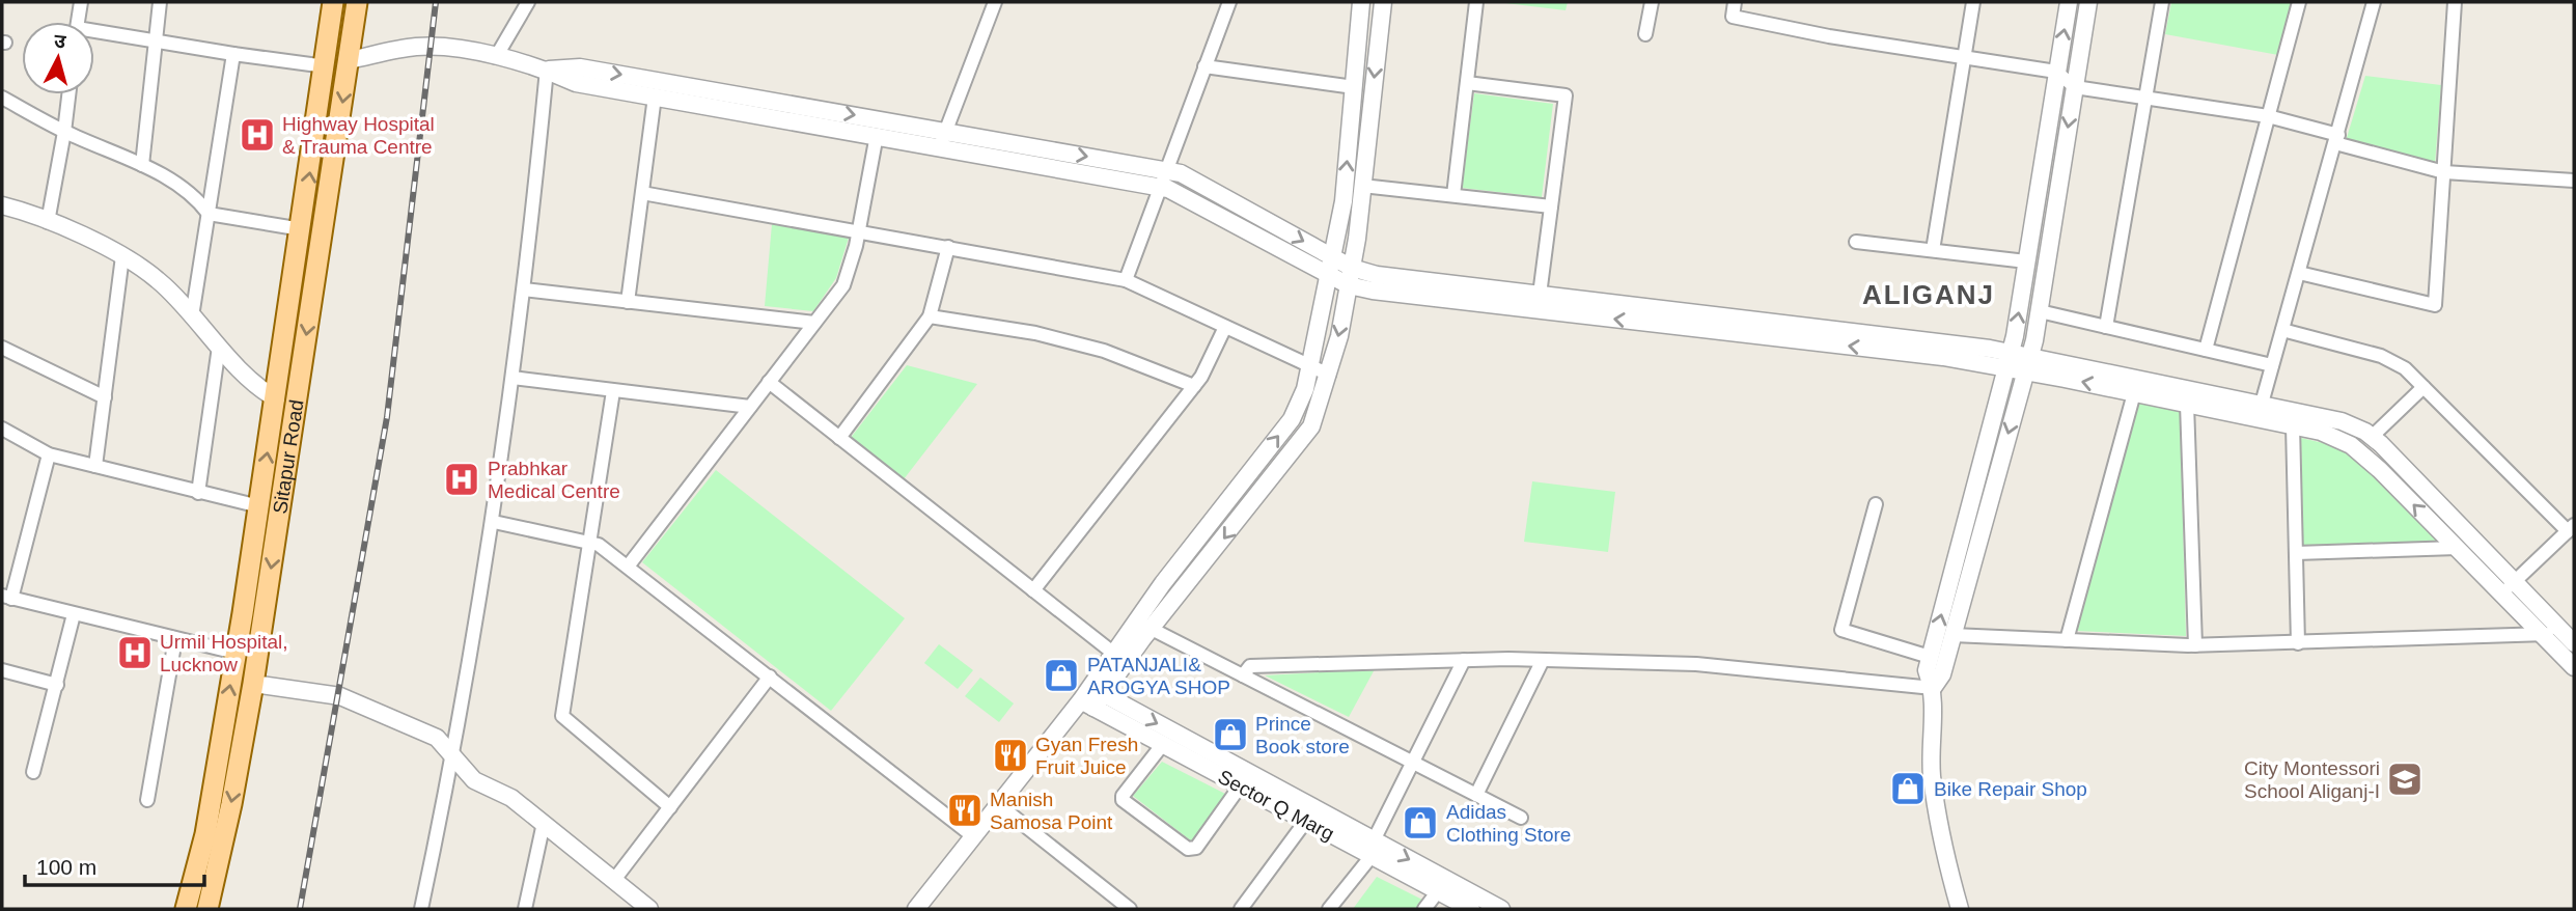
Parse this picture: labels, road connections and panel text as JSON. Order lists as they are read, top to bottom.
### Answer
{
  "streets": {
    "main road": ["Sitapur Road"],
    "street": ["Sector Q Marg"]
  },
  "districts": ["ALIGANJ"],
  "places": {
    "hospital": ["Highway Hospital & Trauma Centre", "Prabhkar Medical Centre", "Urmil Hospital, Lucknow"],
    "shop": [
      "PATANJALI& AROGYA SHOP",
      "Prince Book store",
      "Bike Repair Shop",
      "Adidas Clothing Store"
    ],
    "restaurant": ["Gyan Fresh Fruit Juice", "Manish Samosa Point"],
    "school or university": ["City Montessori School Aliganj-I"]
  },
  "scale_bar": "100 m",
  "north": "top"
}
